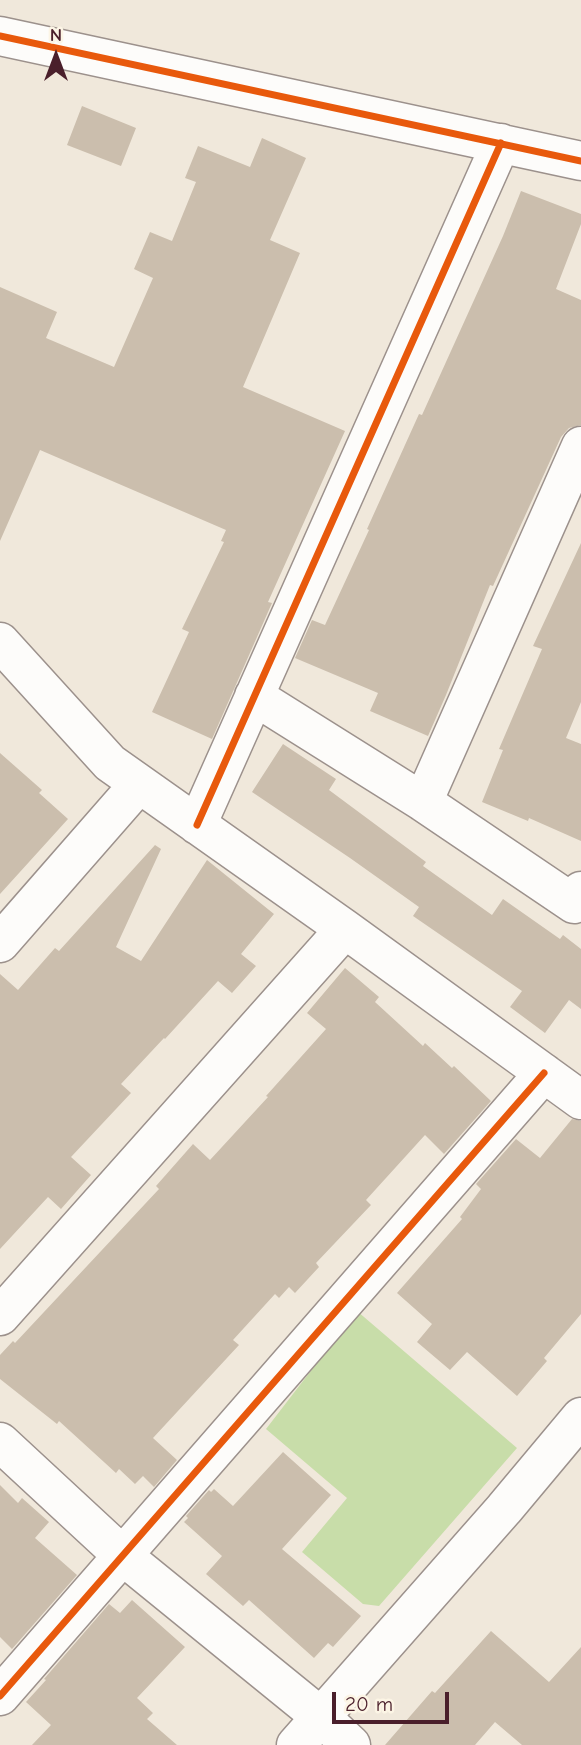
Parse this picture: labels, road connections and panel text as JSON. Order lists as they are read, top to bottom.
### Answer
{
  "scale_bar": "20 m",
  "north": "top"
}
